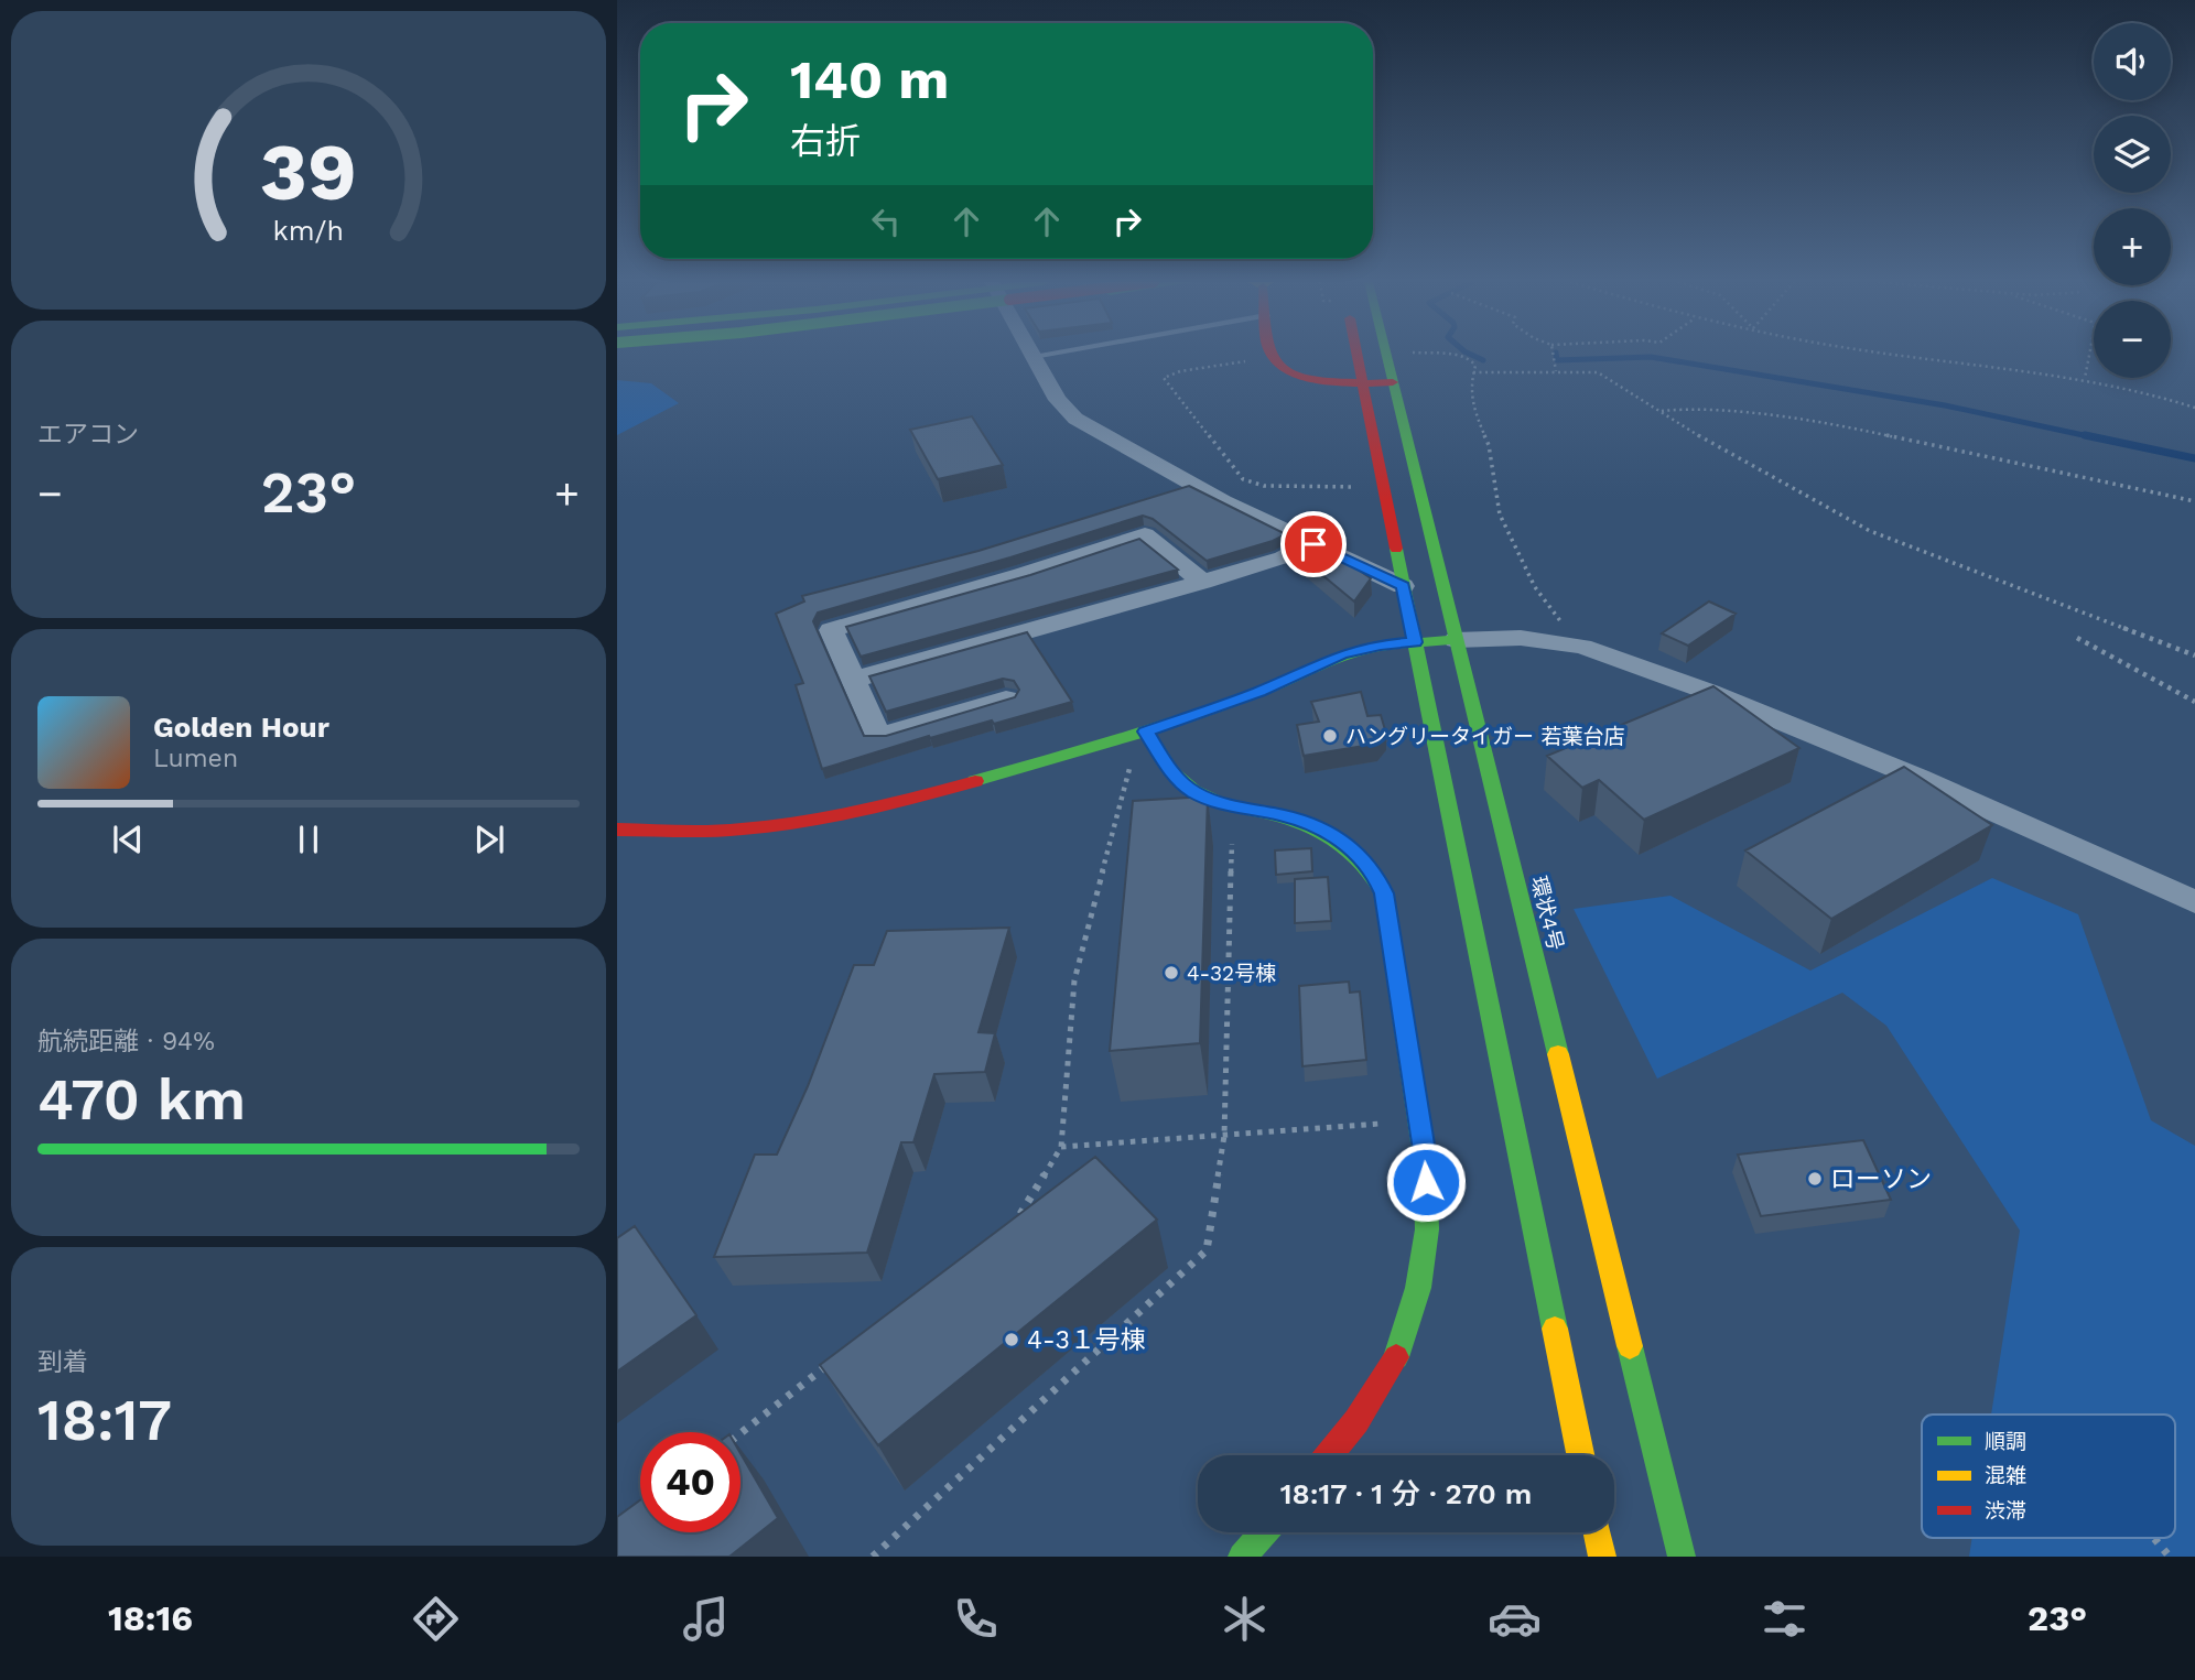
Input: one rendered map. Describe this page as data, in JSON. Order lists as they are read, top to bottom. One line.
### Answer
{"streets":{"main road":["環状4号"]},"places":["ハングリータイガー 若葉台店","4-32号棟","ローソン","4-3１号棟"],"legend":["順調","混雑","渋滞"],"page":{"map_buttons":["+","−"],"turn":["140 m","右折"],"tile":["エアコン",["航続距離 · 94%","470 km"],["到着","18:17"]],"heat":["−","23°","+"],"song":["Golden Hour","Lumen"],"limit":"40","trip":"18:17 · 1 分 · 270 m","tabs":["18:16","23°"],"gauge":["39","km/h"]}}
